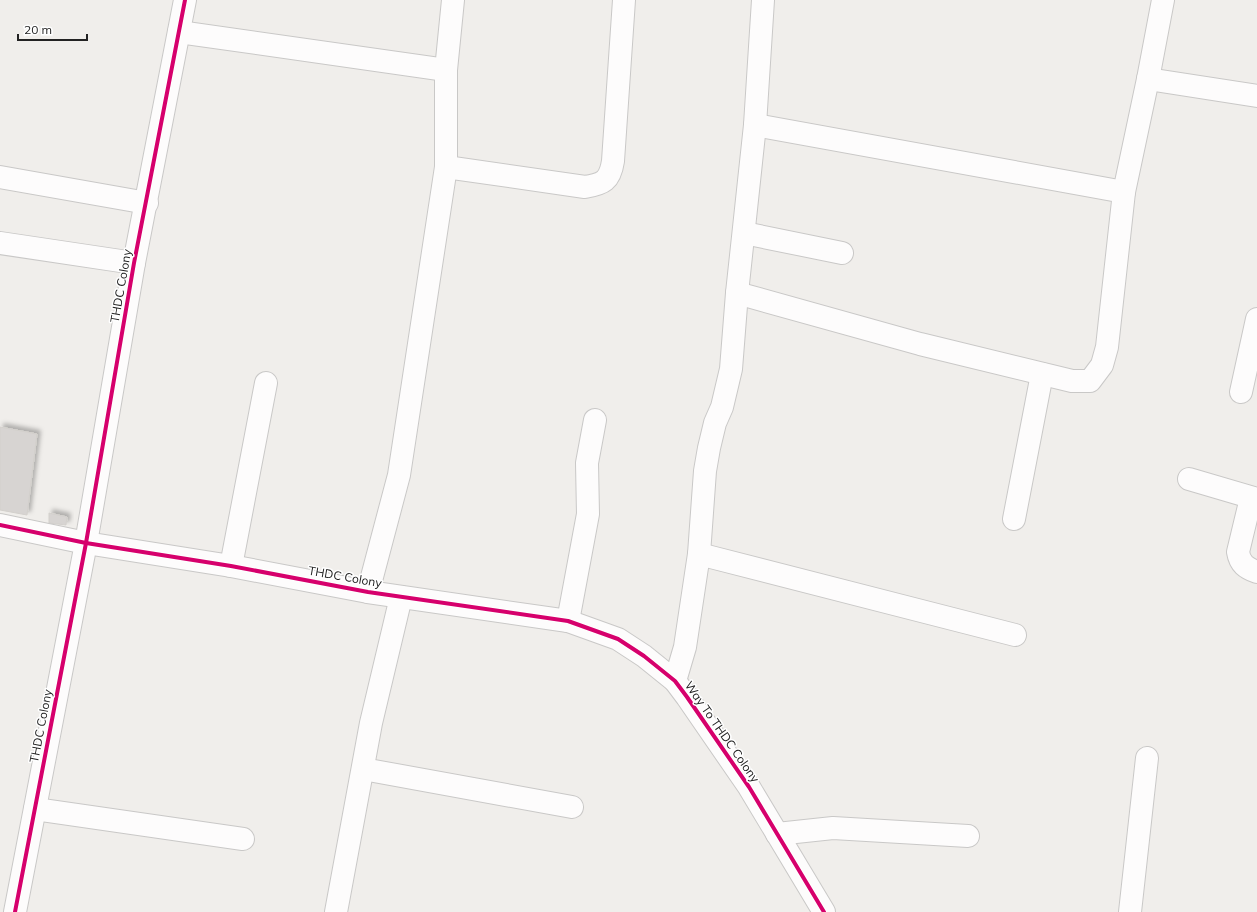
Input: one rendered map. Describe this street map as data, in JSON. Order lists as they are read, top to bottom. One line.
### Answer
{"streets":{"street":["THDC Colony","Way To THDC Colony"]},"crossings":[["THDC Colony","Way To THDC Colony"]],"scale_bar":"20 m"}
